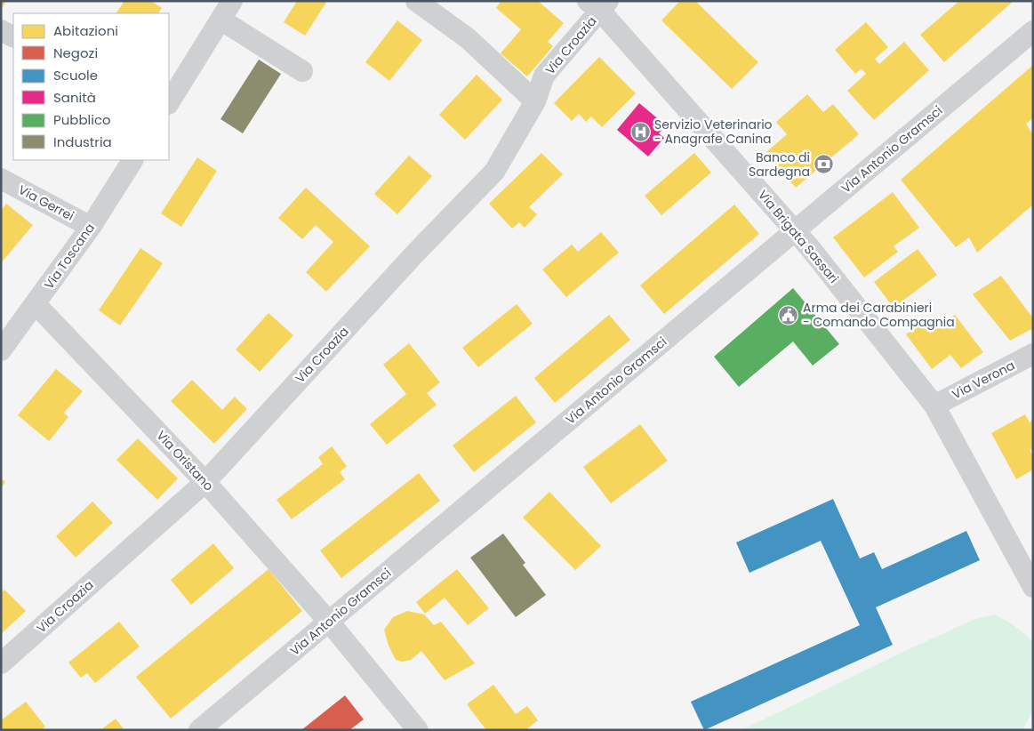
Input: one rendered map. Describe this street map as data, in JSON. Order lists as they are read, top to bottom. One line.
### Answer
{"streets":{"street":["Via Croazia","Via Antonio Gramsci","Via Gerrei","Via Brigata Sassari","Via Toscana","Via Verona","Via Oristano"]},"crossings":[["Via Croazia","Via Brigata Sassari"],["Via Croazia","Via Oristano"],["Via Antonio Gramsci","Via Brigata Sassari"],["Via Antonio Gramsci","Via Oristano"],["Via Gerrei","Via Toscana"],["Via Brigata Sassari","Via Verona"],["Via Toscana","Via Oristano"]],"places":{"hospital":["Servizio Veterinario - Anagrafe Canina"],"bank":["Banco di Sardegna"],"public building":["Arma dei Carabinieri - Comando Compagnia"]},"legend":["Abitazioni","Negozi","Scuole","Sanità","Pubblico","Industria"]}
